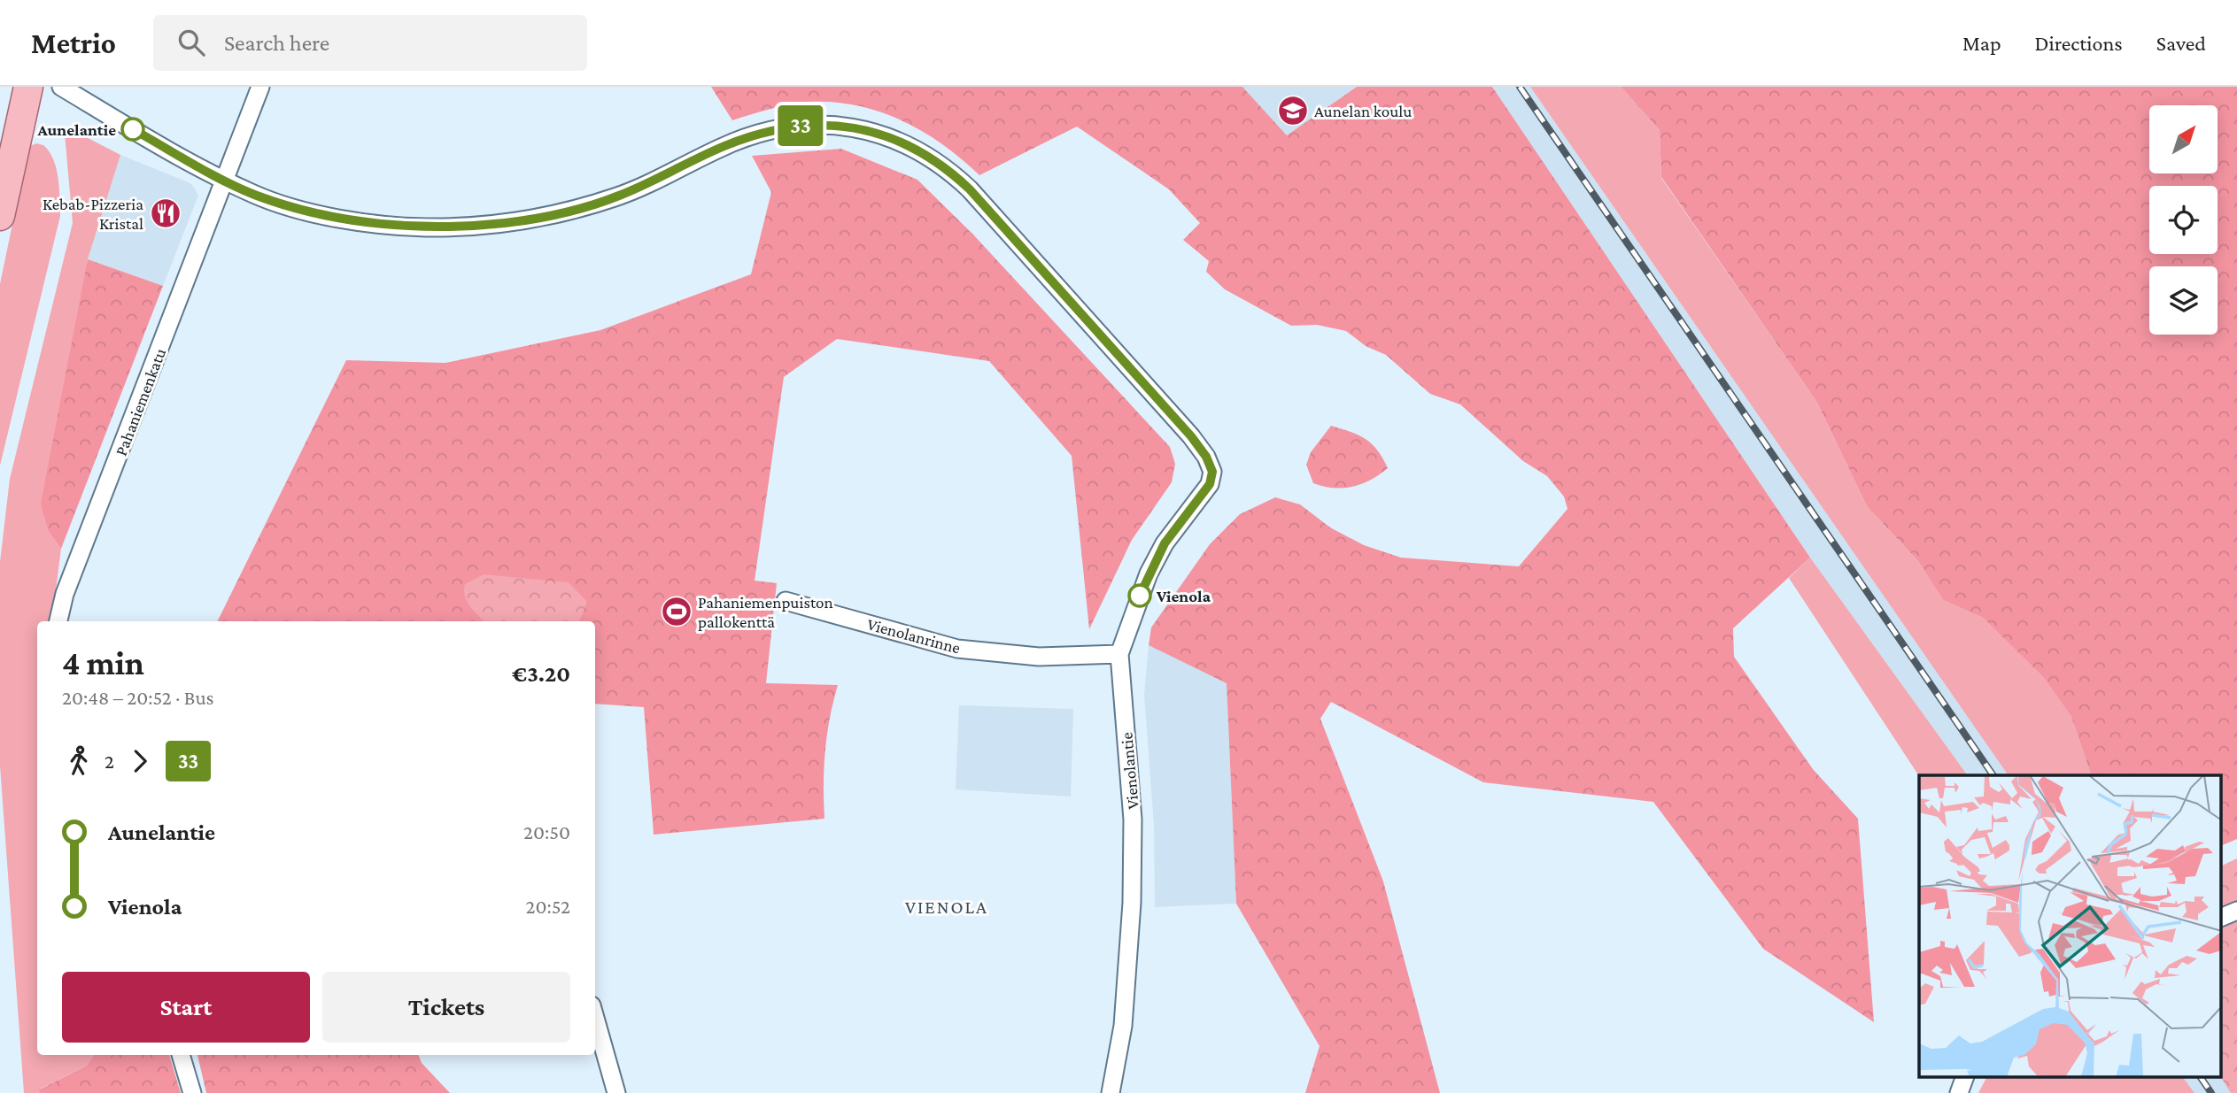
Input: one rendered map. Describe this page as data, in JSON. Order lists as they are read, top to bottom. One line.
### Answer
{"streets":{"street":["Pahaniemenkatu","Vienolanrinne","Vienolantie"]},"crossings":[["Pahaniemenkatu","Vienolantie"],["Vienolanrinne","Vienolantie"]],"districts":["VIENOLA"],"places":{"school or university":["Aunelan koulu"],"other":["Aunelantie","Vienola"],"restaurant":["Kebab-Pizzeria Kristal"],"sports":["Pahaniemenpuiston pallokenttä"]},"lines":["bus line 33"],"north":"top right","page":{"header":"Metrio","search":"Search here","nav":["Map","Directions","Saved"],"on_map":"33","heading":["4 min","20:48 – 20:52 · Bus","€3.20"],"legs":["2","33"],"list":[{"name":"Aunelantie","value":"20:50"},{"name":"Vienola","value":"20:52"}],"buttons":["Start","Tickets"]}}
